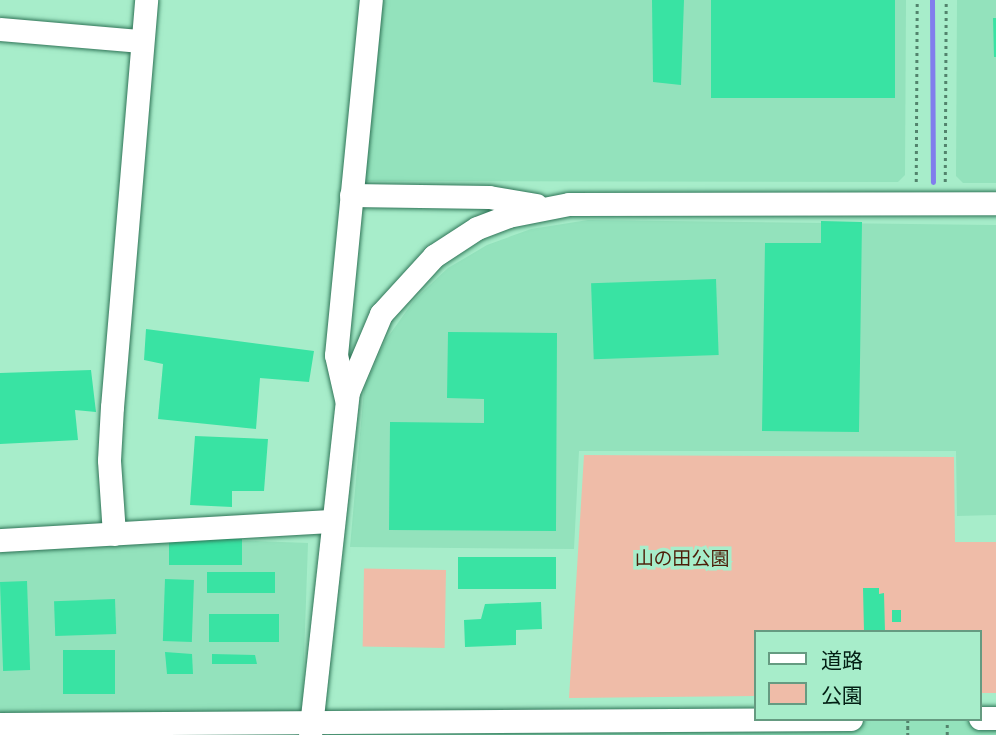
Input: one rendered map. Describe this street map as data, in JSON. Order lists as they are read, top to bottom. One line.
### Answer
{"parks":["山の田公園"],"legend":["道路","公園"]}
